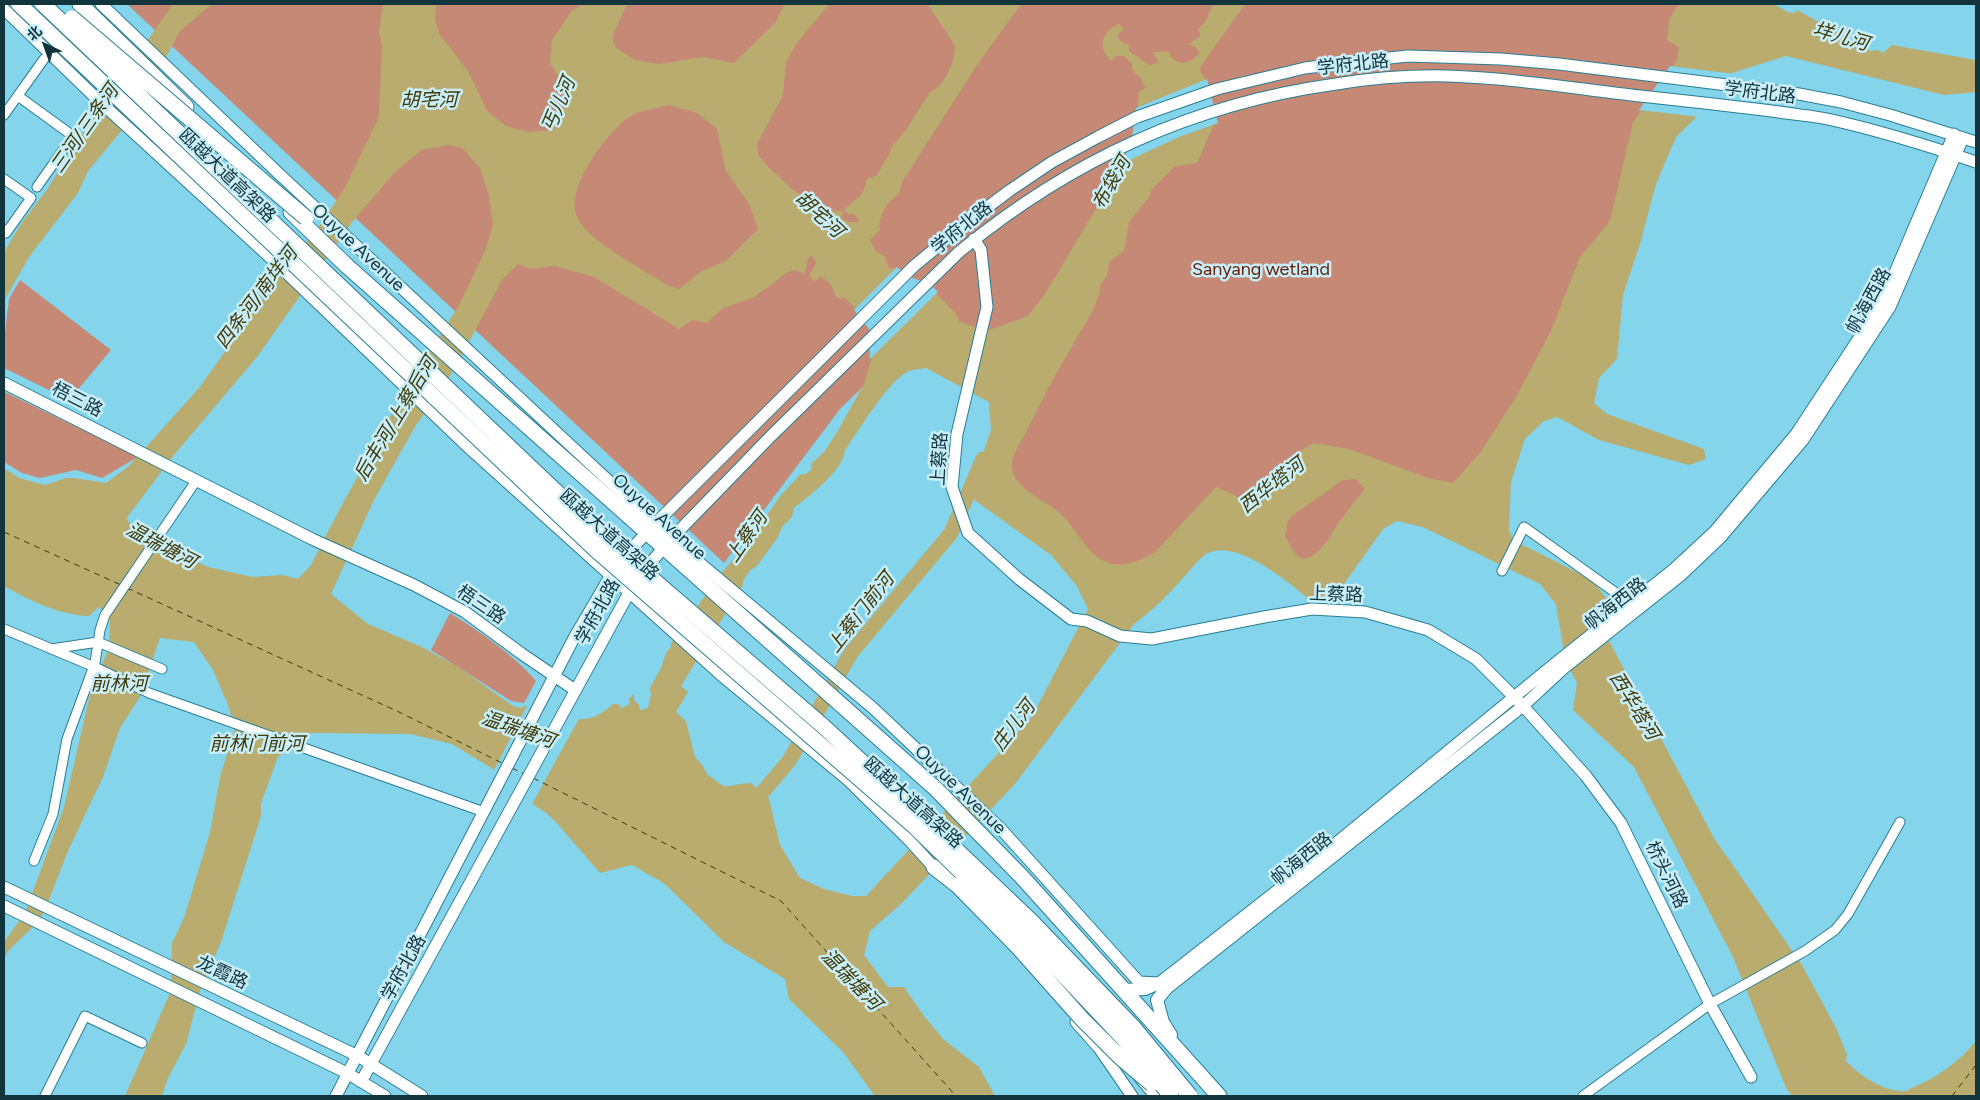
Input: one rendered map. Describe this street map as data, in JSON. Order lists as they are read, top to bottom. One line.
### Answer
{"streets":{"highway":["瓯越大道高架路","Ouyue Avenue"],"main road":["学府北路","帆海西路","梧三路","上蔡路","桥头河路","龙霞路"]},"crossings":[["学府北路","Ouyue Avenue"],["学府北路","帆海西路"],["学府北路","梧三路"],["学府北路","上蔡路"],["学府北路","龙霞路"],["帆海西路","上蔡路"],["帆海西路","桥头河路"],["上蔡路","桥头河路"]],"water":["垟儿河","胡宅河","丐儿河","三河/三条河","布袋河","四条河/南垟河","后丰河/上蔡后河","西华塔河","上蔡河","温瑞塘河","上蔡门前河","前林河","庄儿河","前林门前河"],"parks":["Sanyang wetland"],"north":"top left"}
